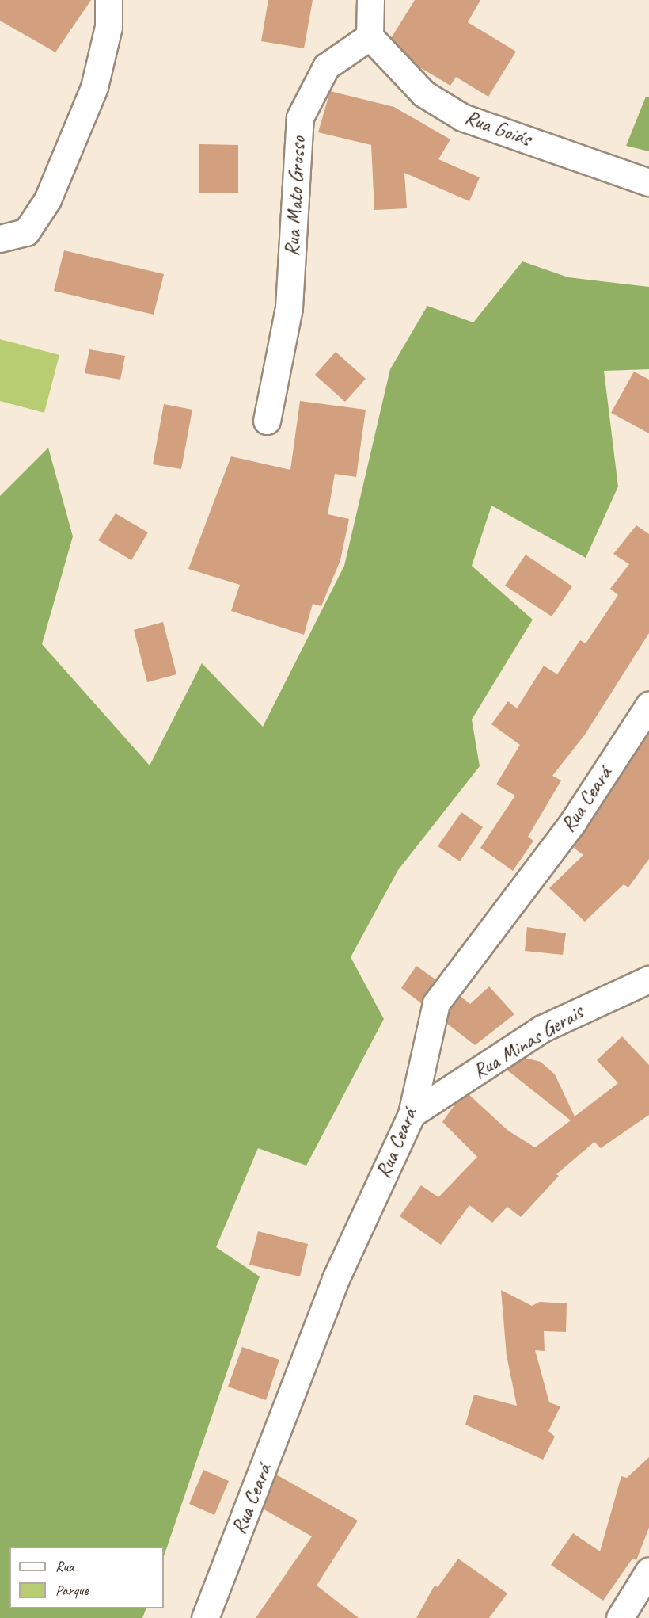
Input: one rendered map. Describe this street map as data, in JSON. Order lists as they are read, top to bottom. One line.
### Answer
{"streets":{"street":["Rua Goiás","Rua Mato Grosso","Rua Ceará","Rua Minas Gerais"]},"crossings":[["Rua Goiás","Rua Mato Grosso"],["Rua Ceará","Rua Minas Gerais"]],"legend":["Rua","Parque"]}
